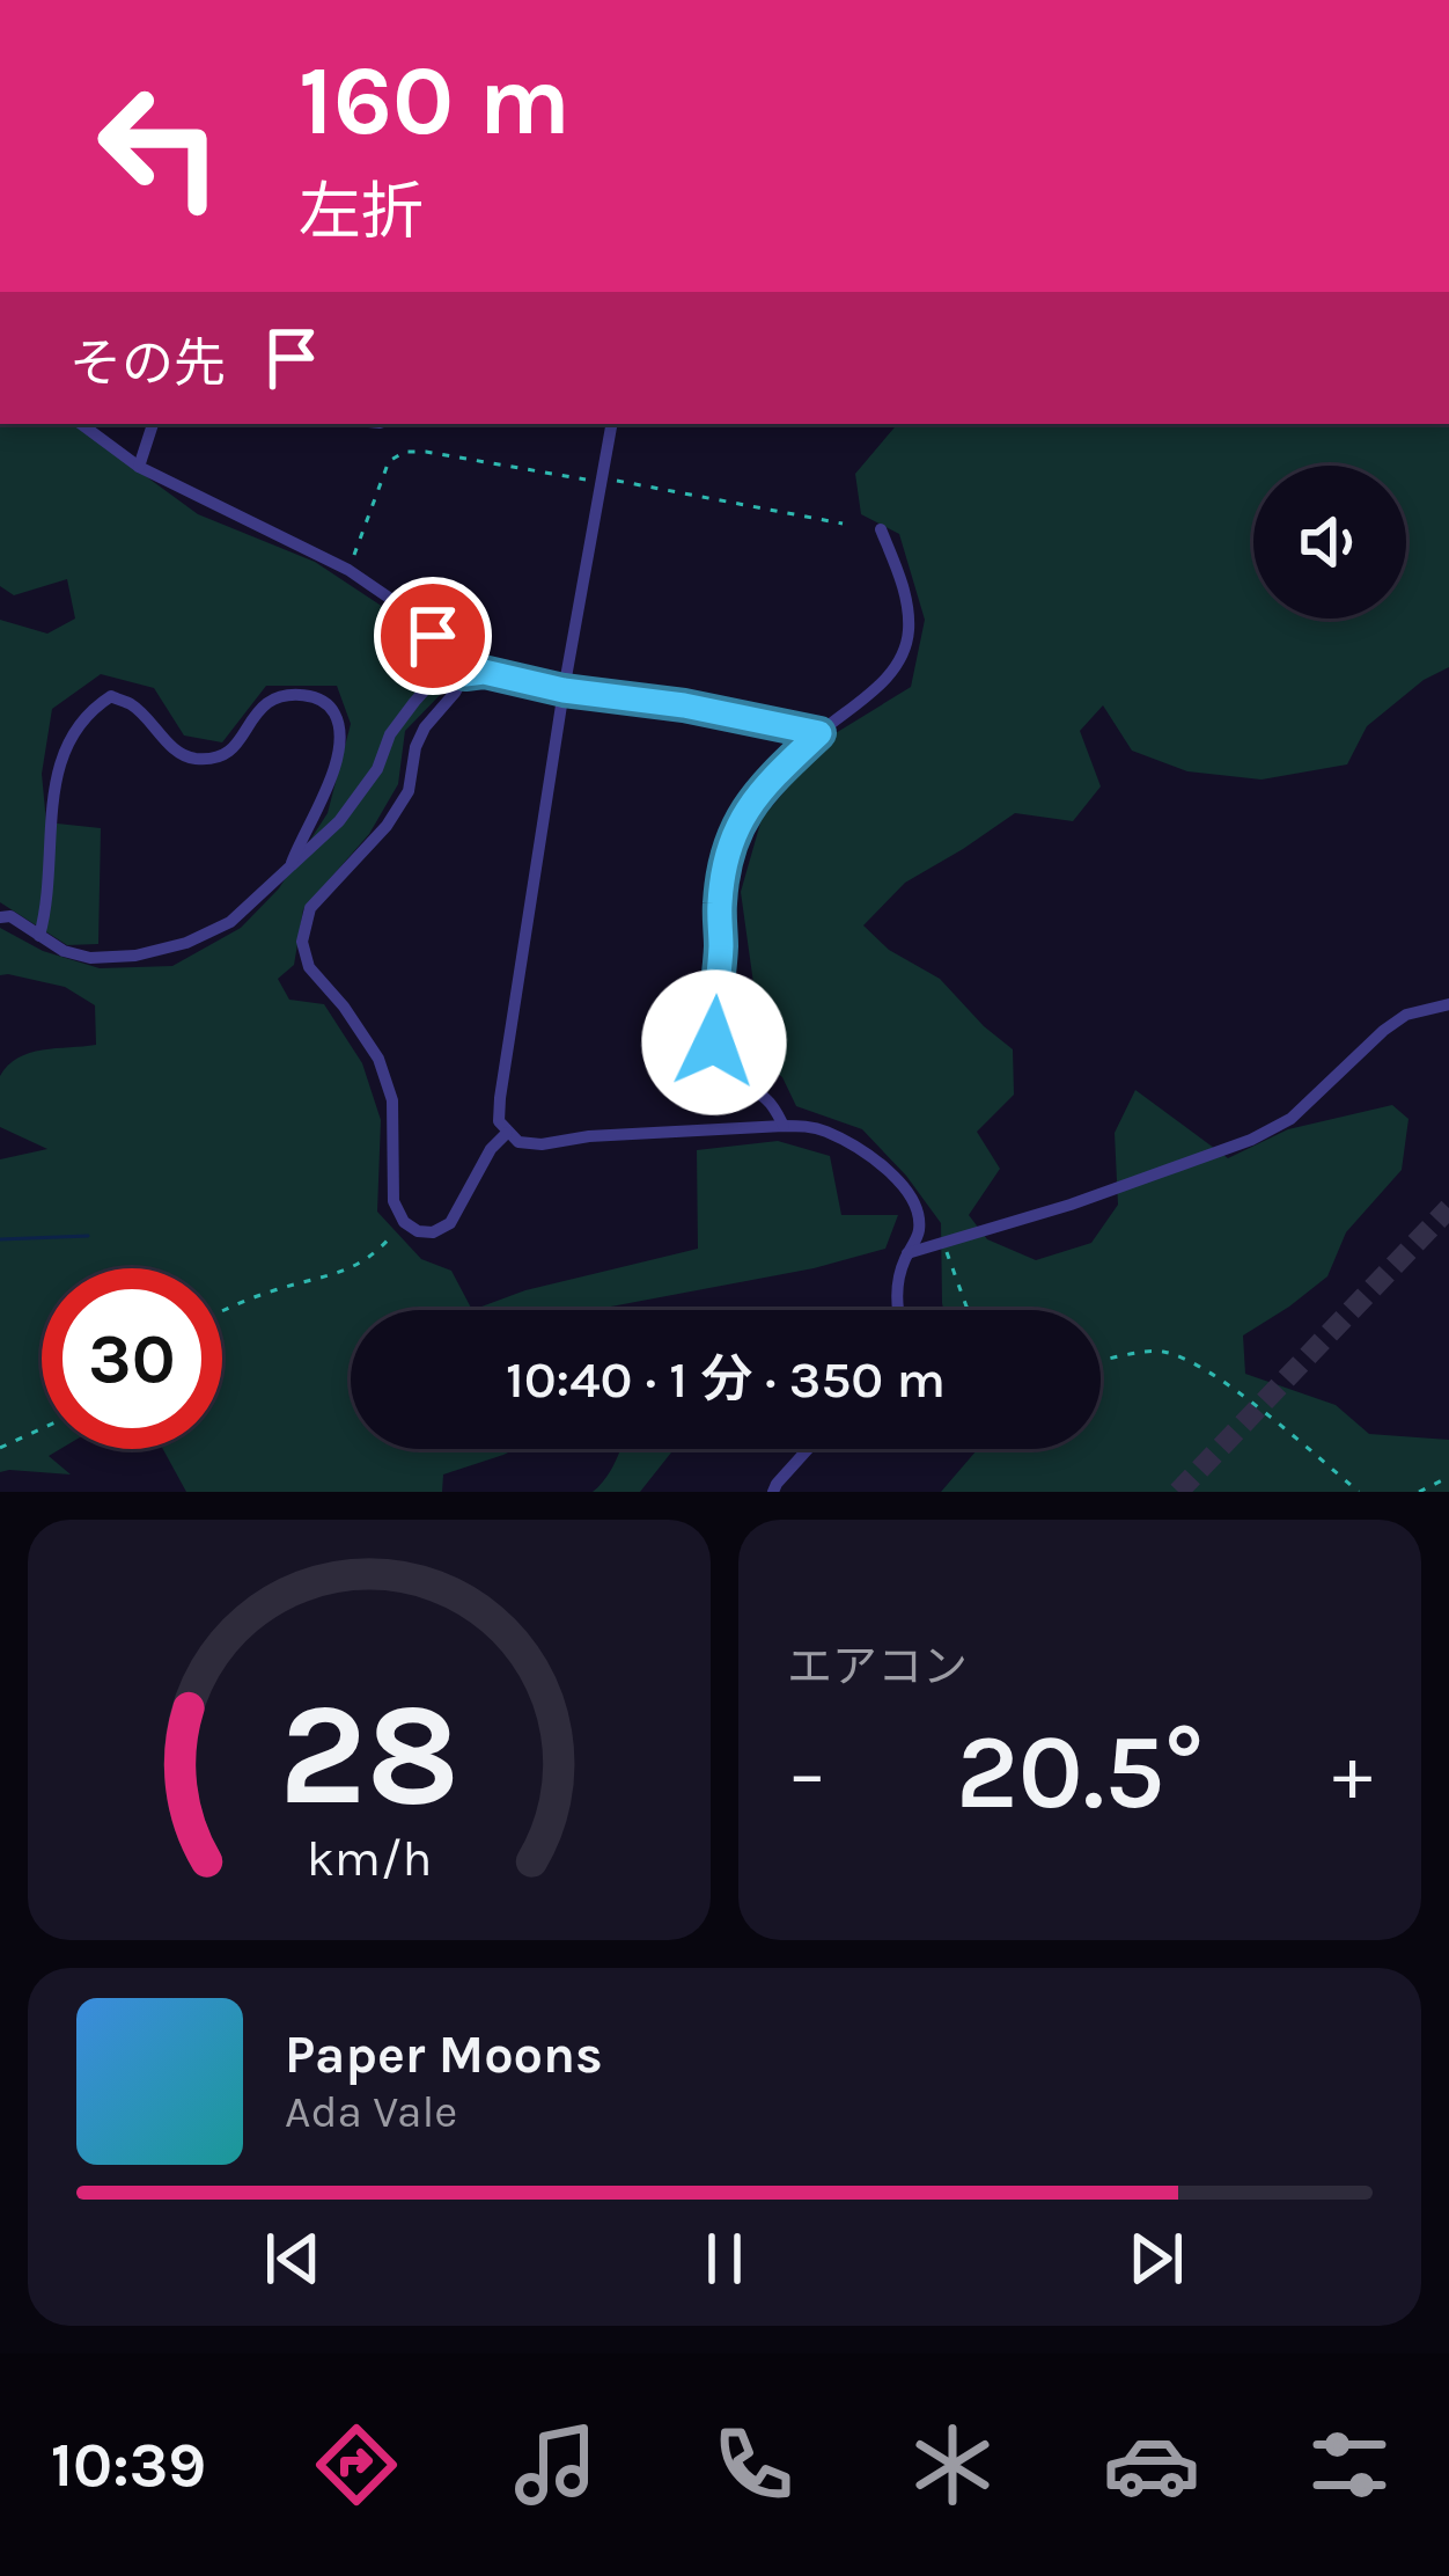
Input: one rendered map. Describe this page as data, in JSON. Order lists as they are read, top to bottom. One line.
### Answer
{"page":{"turn":["160 m","左折"],"then":"その先","limit":"30","trip":"10:40 · 1 分 · 350 m","tile":"エアコン","heat":["−","20.5°","+"],"song":["Paper Moons","Ada Vale"],"tabs":"10:39","gauge":["28","km/h"]}}
